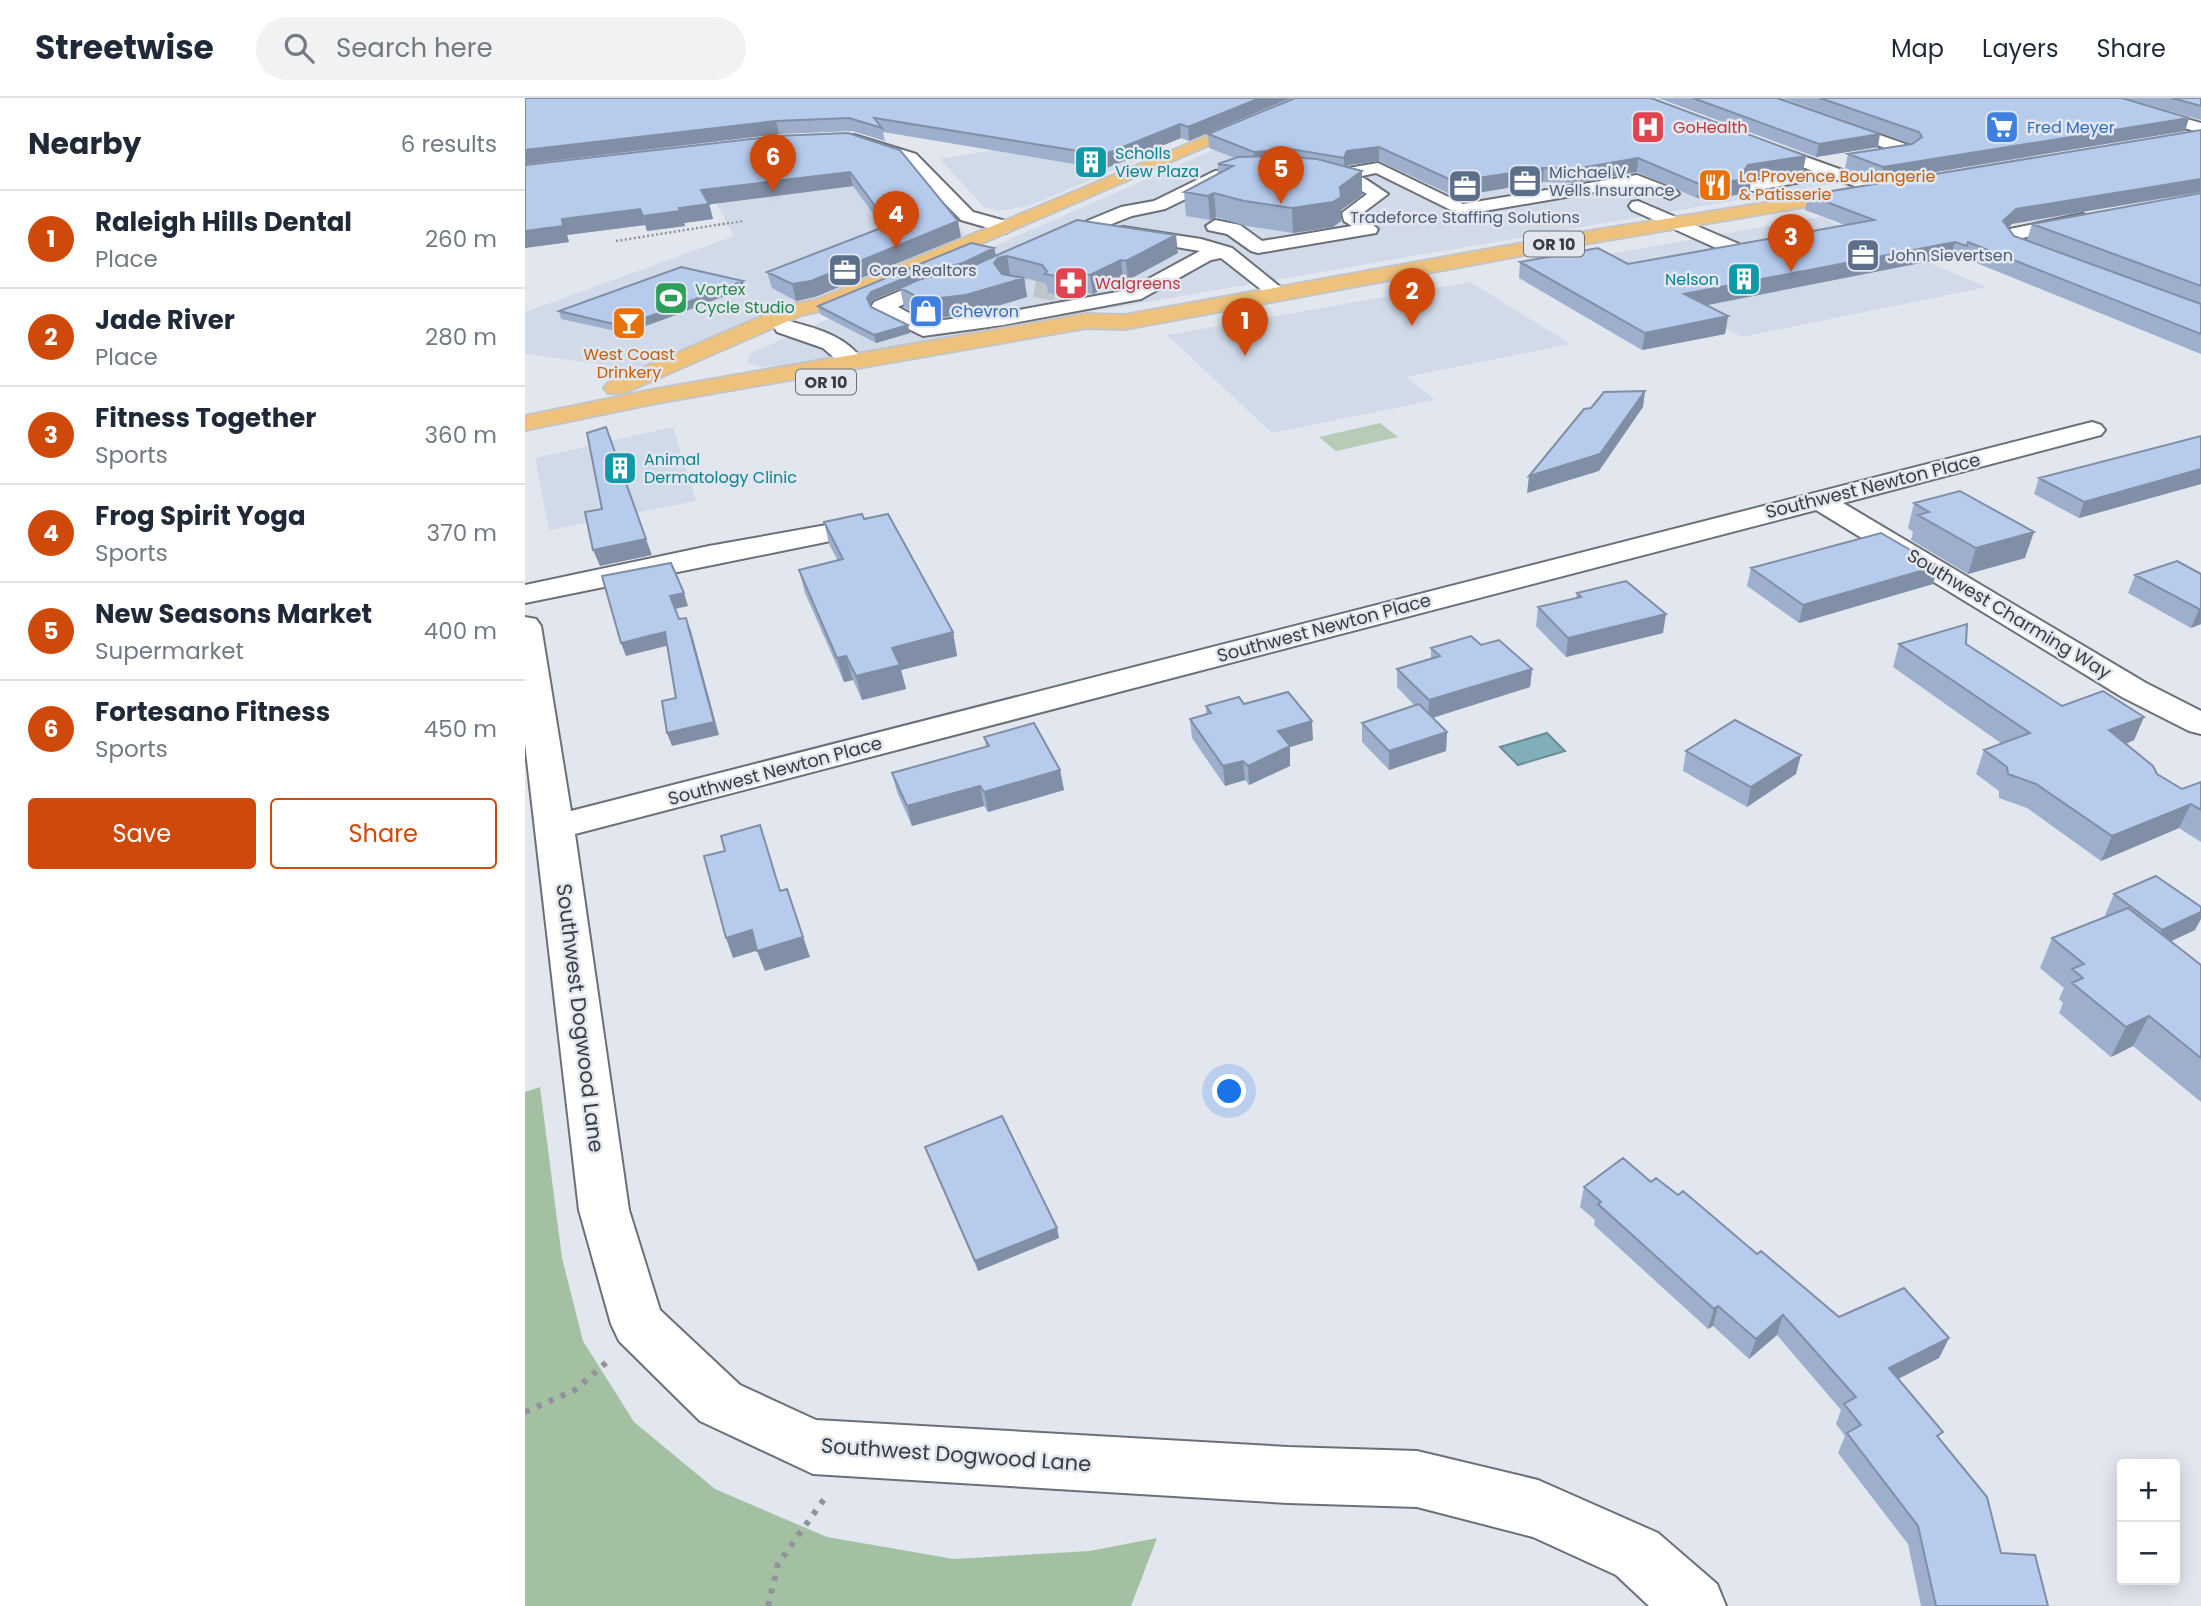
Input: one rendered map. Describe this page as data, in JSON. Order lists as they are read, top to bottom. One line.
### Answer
{"streets":{"main road":["OR 10"],"street":["Southwest Newton Place","Southwest Charming Way","Southwest Dogwood Lane"]},"crossings":[["Southwest Newton Place","Southwest Charming Way"],["Southwest Newton Place","Southwest Dogwood Lane"]],"places":{"hospital":["GoHealth"],"supermarket":["Fred Meyer"],"building":["Scholls View Plaza","Nelson","Animal Dermatology Clinic"],"office":["Michael V. Wells Insurance","Tradeforce Staffing Solutions","John Sievertsen","Core Realtors"],"restaurant":["La Provence Boulangerie & Patisserie"],"pharmacy":["Walgreens"],"sports":["Vortex Cycle Studio"],"shop":["Chevron"],"bar":["West Coast Drinkery"]},"page":{"header":"Streetwise","search":"Search here","nav":["Map","Layers","Share"],"heading":["Nearby","6 results"],"pins":["6","5","4","3","2","1"],"list":[{"mark":"1","name":"Raleigh Hills Dental","note":"Place","value":"260 m"},{"mark":"2","name":"Jade River","note":"Place","value":"280 m"},{"mark":"3","name":"Fitness Together","note":"Sports","value":"360 m"},{"mark":"4","name":"Frog Spirit Yoga","note":"Sports","value":"370 m"},{"mark":"5","name":"New Seasons Market","note":"Supermarket","value":"400 m"},{"mark":"6","name":"Fortesano Fitness","note":"Sports","value":"450 m"}],"buttons":["Save","Share"],"map_buttons":["+","−"]}}
